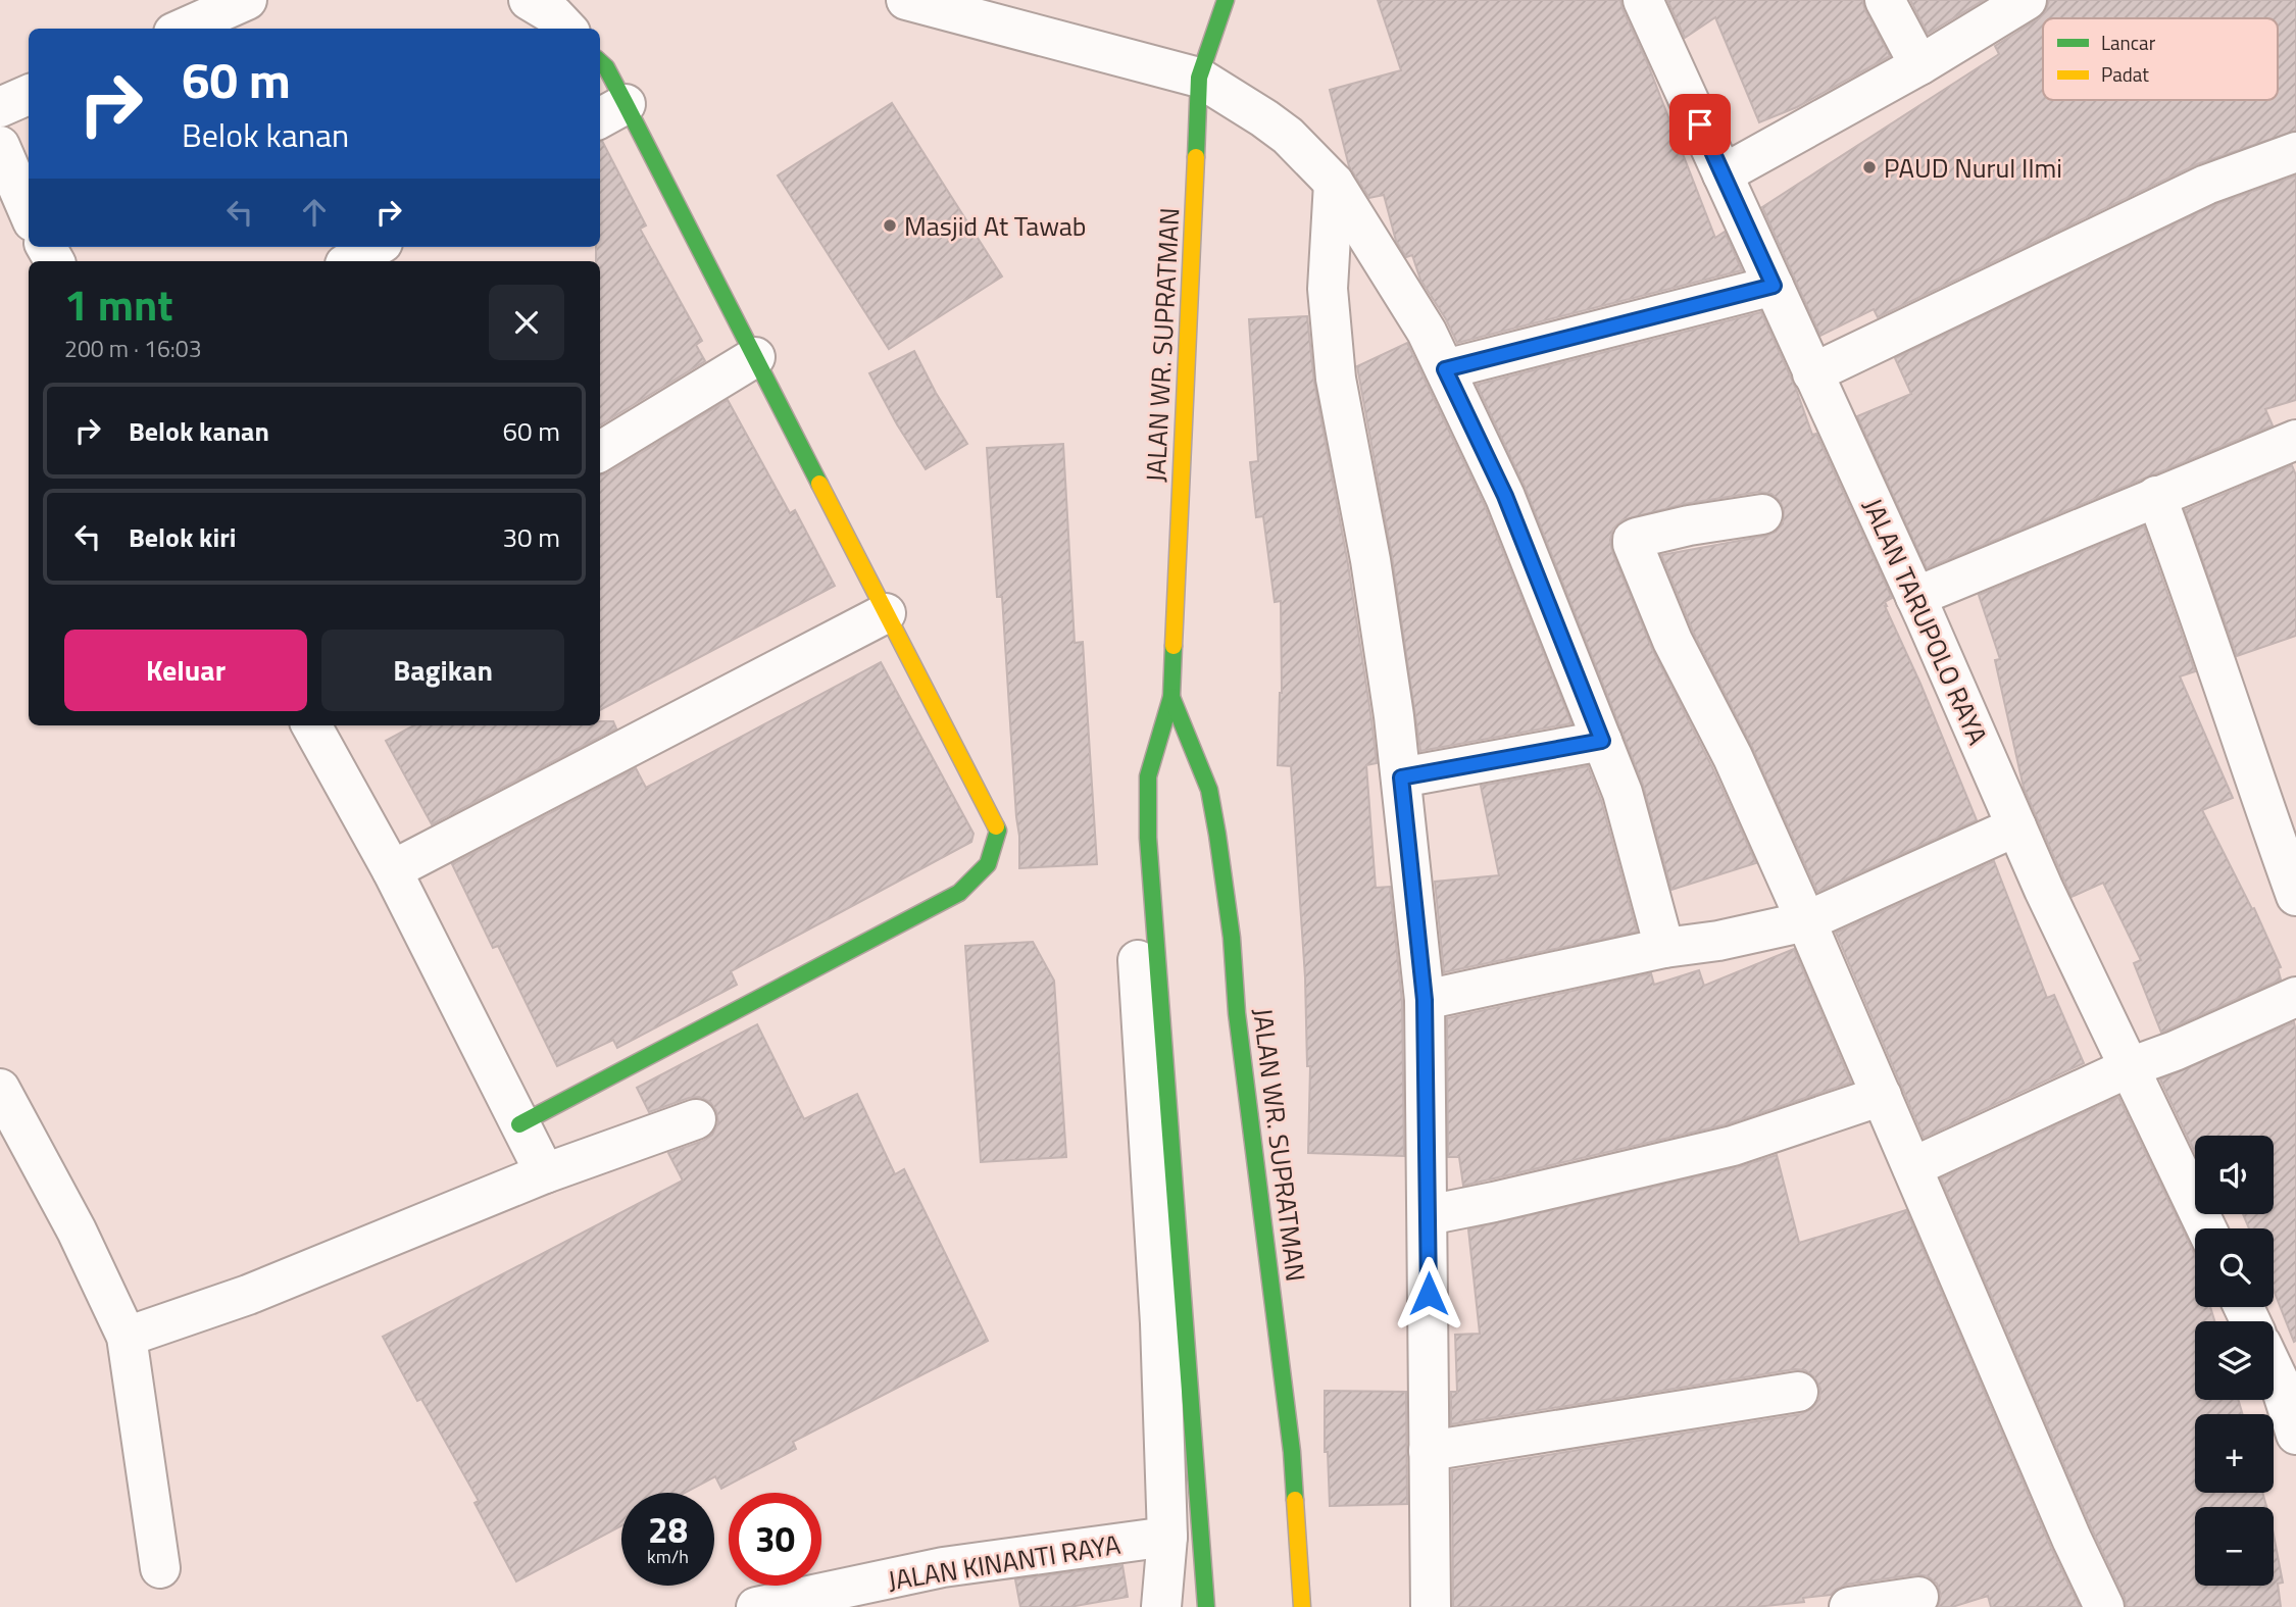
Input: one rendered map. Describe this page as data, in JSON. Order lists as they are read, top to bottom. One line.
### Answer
{"streets":{"main road":["JALAN WR. SUPRATMAN"],"street":["JALAN TARUPOLO RAYA","JALAN KINANTI RAYA"]},"places":["PAUD Nurul Ilmi","Masjid At Tawab"],"legend":["Lancar","Padat"],"page":{"turn":["60 m","Belok kanan"],"heading":["1 mnt","200 m · 16:03"],"list":[{"name":"Belok kanan","value":"60 m"},{"name":"Belok kiri","value":"30 m"}],"buttons":["Keluar","Bagikan"],"map_buttons":["+","−"],"speed":"28 km/h","limit":"30"}}
